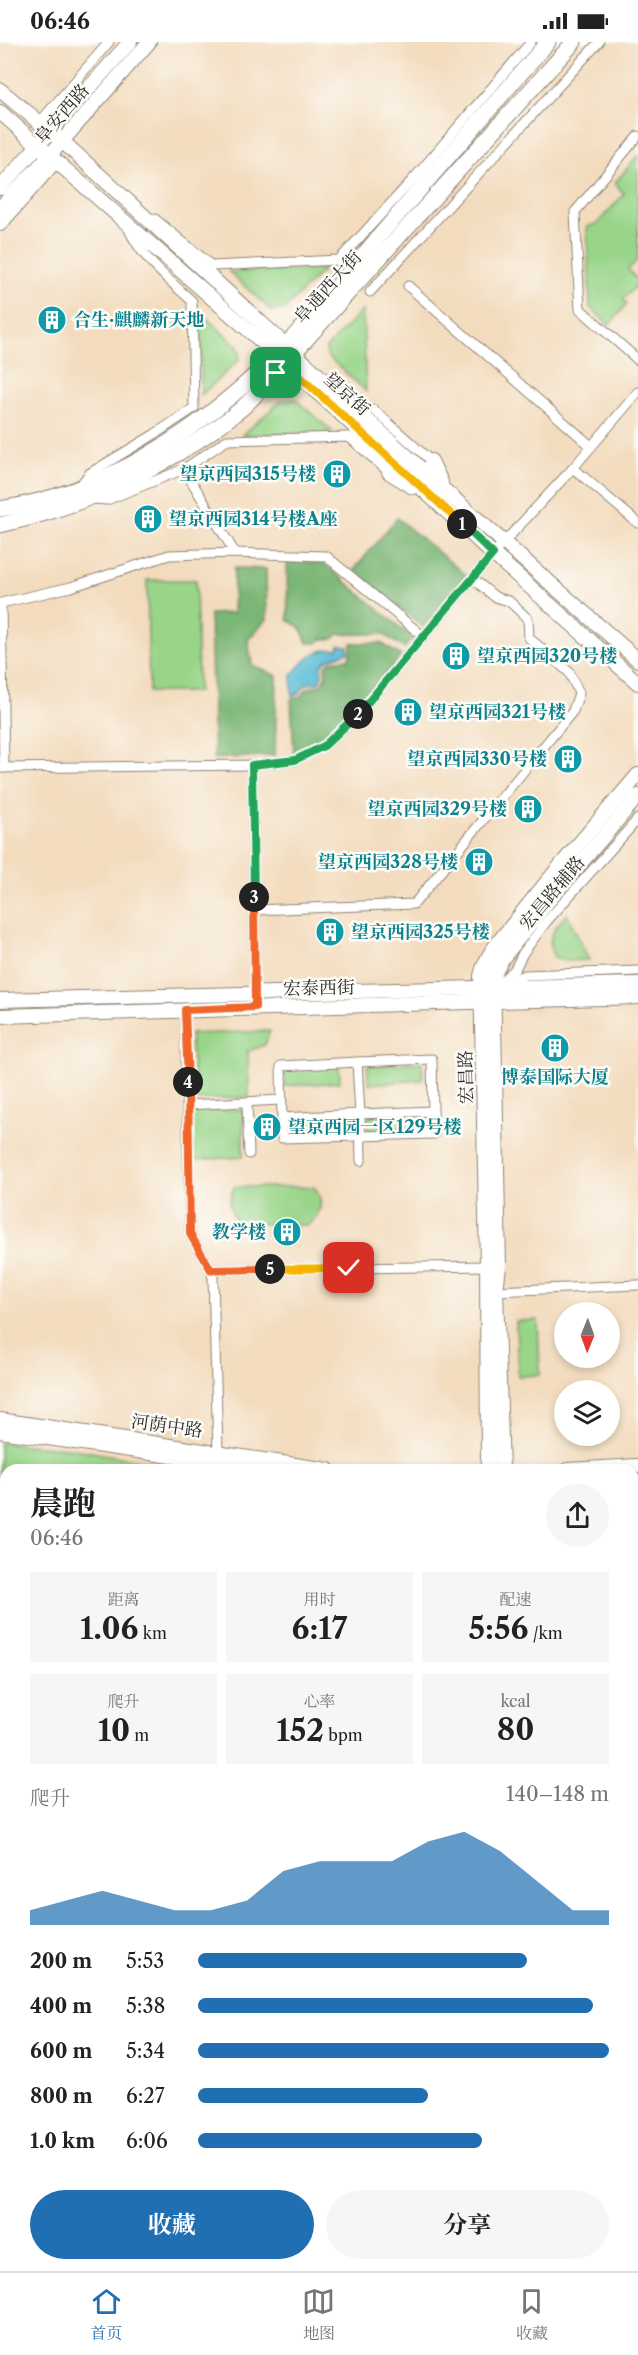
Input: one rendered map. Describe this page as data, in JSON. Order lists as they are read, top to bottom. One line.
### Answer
{"streets":{"main road":["阜通西大街"],"street":["阜安西路","望京街","宏昌路辅路","宏泰西街","宏昌路","河荫中路"]},"crossings":[["阜安西路","望京街"],["阜通西大街","望京街"],["宏昌路辅路","宏泰西街"],["宏昌路辅路","宏昌路"],["宏泰西街","宏昌路"]],"places":{"building":["合生·麒麟新天地","望京西园315号楼","望京西园314号楼A座","望京西园320号楼","望京西园321号楼","望京西园330号楼","望京西园329号楼","望京西园328号楼","望京西园325号楼","博泰国际大厦","望京西园一区129号楼","教学楼"]},"north":"bottom","page":{"status":"06:46","pins":["1","2","3","4","5"],"heading":["晨跑","06:46"],"stats":[["距离","1.06 km"],["用时","6:17"],["配速","5:56 /km"],["爬升","10 m"],["心率","152 bpm"],["kcal","80"]],"chart":["爬升","140–148 m"],"list":[{"name":"200 m","note":"5:53"},{"name":"400 m","note":"5:38"},{"name":"600 m","note":"5:34"},{"name":"800 m","note":"6:27"},{"name":"1.0 km","note":"6:06"}],"buttons":["收藏","分享"],"tabs":["首页","地图","收藏"]}}
